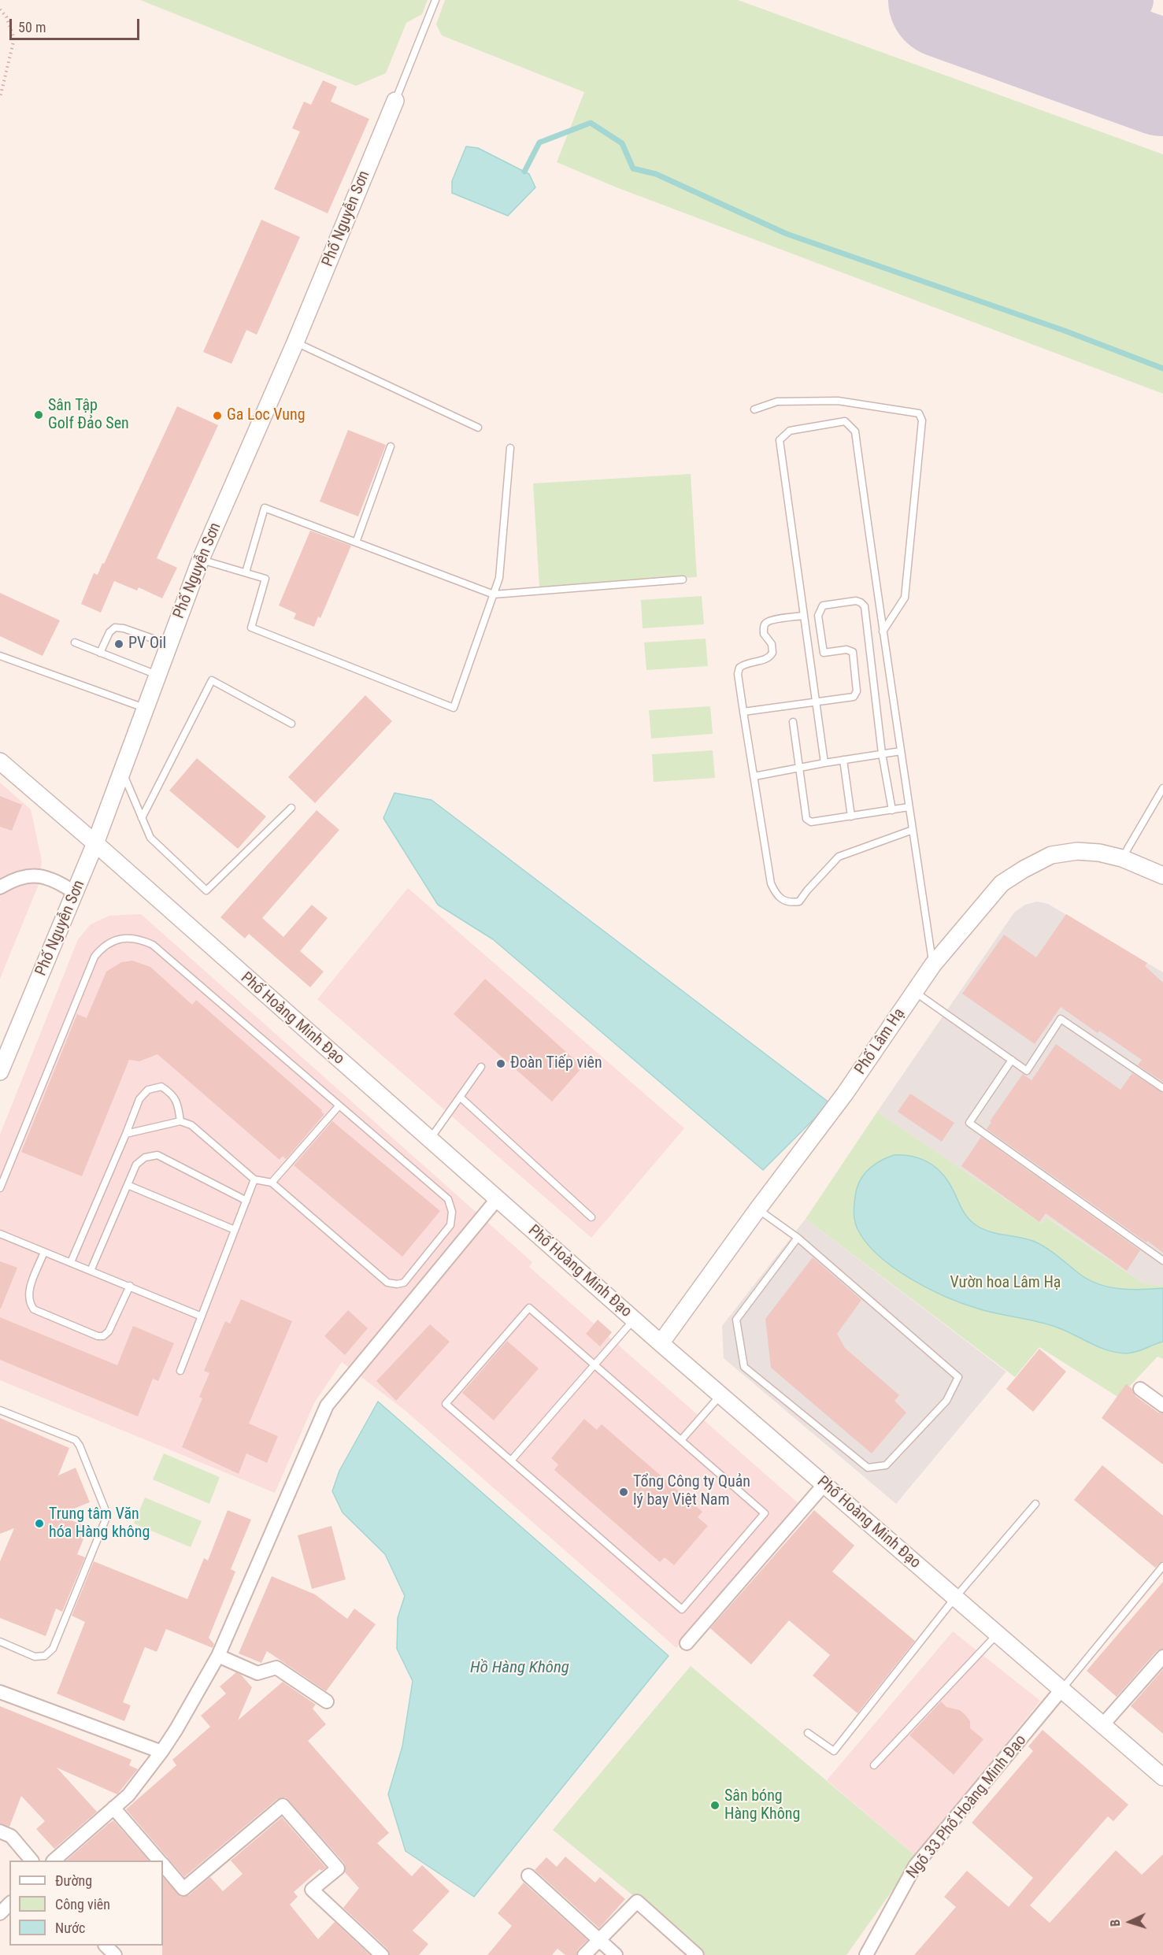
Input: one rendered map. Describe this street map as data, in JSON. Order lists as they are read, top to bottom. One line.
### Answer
{"streets":{"street":["Phố Nguyễn Sơn","Phố Hoàng Minh Đạo","Phố Lâm Hạ","Ngõ 33 Phố Hoàng Minh Đạo"]},"crossings":[["Phố Nguyễn Sơn","Phố Hoàng Minh Đạo"],["Phố Hoàng Minh Đạo","Phố Lâm Hạ"],["Phố Hoàng Minh Đạo","Ngõ 33 Phố Hoàng Minh Đạo"]],"water":["Hồ Hàng Không"],"parks":["Vườn hoa Lâm Hạ"],"places":["Sân Tập Golf Đảo Sen","Ga Loc Vung","PV Oil","Đoàn Tiếp viên","Tổng Công ty Quản lý bay Việt Nam","Trung tâm Văn hóa Hàng không","Sân bóng Hàng Không"],"legend":["Đường","Công viên","Nước"],"scale_bar":"50 m","north":"left"}
